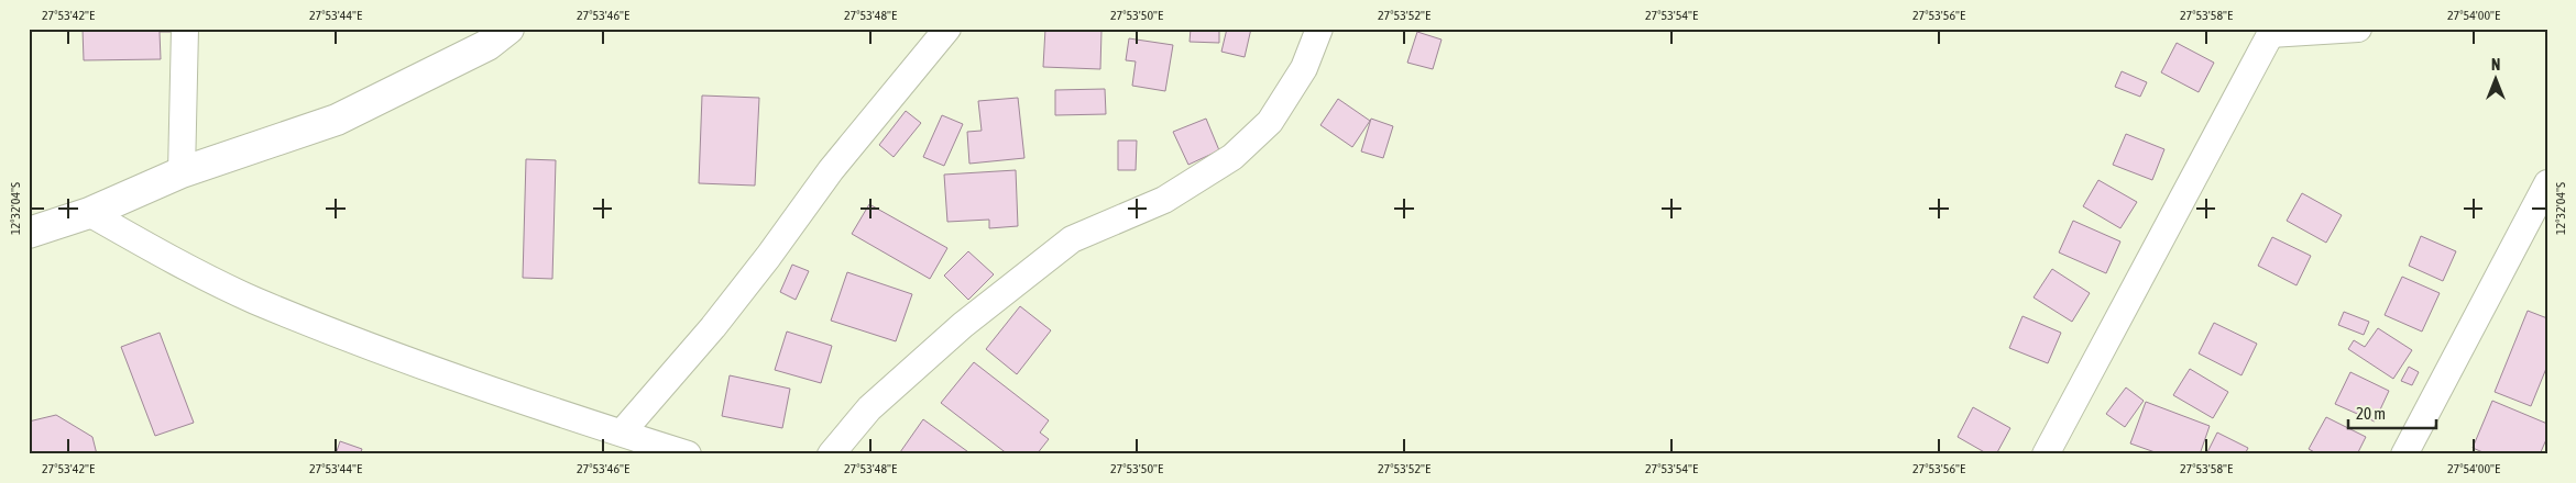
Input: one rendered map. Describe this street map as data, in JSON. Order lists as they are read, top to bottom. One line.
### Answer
{"scale_bar":"20 m","north":"top","coordinates":["27°53'42\"E","27°53'44\"E","27°53'46\"E","27°53'48\"E","27°53'50\"E","27°53'52\"E","27°53'54\"E","27°53'56\"E","27°53'58\"E","27°54'00\"E","12°32'04\"S"]}
